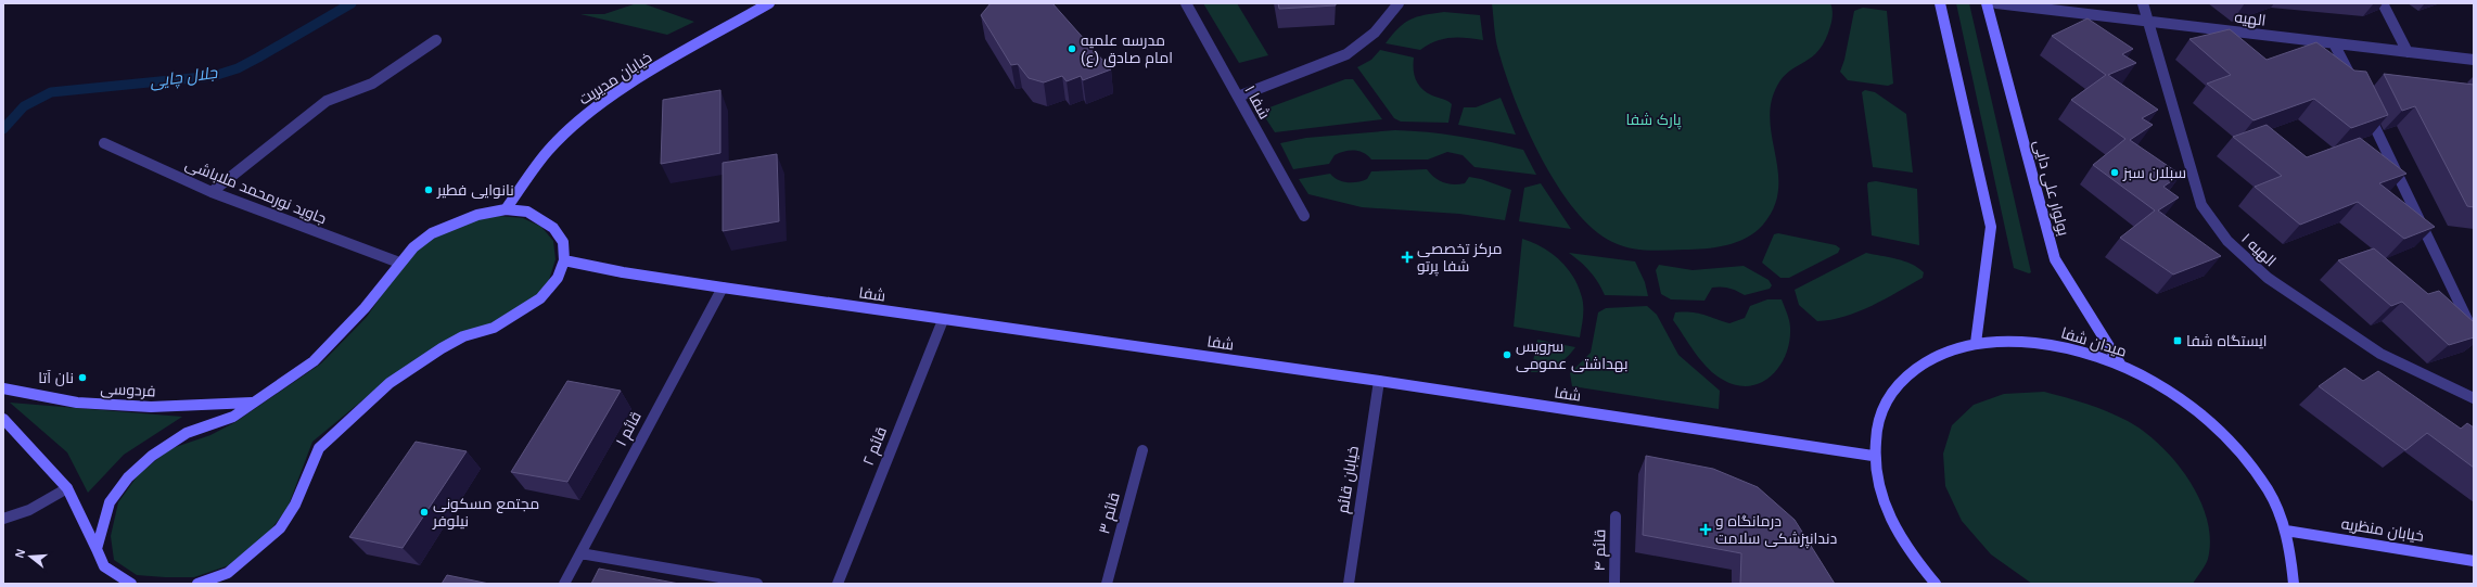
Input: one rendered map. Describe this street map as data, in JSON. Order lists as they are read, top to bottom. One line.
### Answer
{"streets":{"street":["الهیه","خیابان مدیریت","شفا ۱","بولوار علی دایی","جاوید نورمحمد ملاباشی","الهیه ۱","شفا","میدان شفا","فردوسی","قائم ۱","قائم ۲","خیابان قائم","قائم ۳","خیابان منظریه","قائم ۴"]},"crossings":[["الهیه","الهیه ۱"],["بولوار علی دایی","میدان شفا"],["شفا","میدان شفا"],["شفا","قائم ۱"],["شفا","قائم ۲"],["شفا","خیابان قائم"],["میدان شفا","خیابان منظریه"]],"water":["جلال چایی"],"parks":["پارک شفا"],"places":{"other":["مدرسه علمیه امام صادق (ع)","سبلان سبز","نانوایی فطیر","سرویس بهداشتی عمومی","نان آتا","مجتمع مسکونی نیلوفر"],"health":["مرکز تخصصی شفا پرتو","درمانگاه و دندانپزشکی سلامت"],"transit":["ایستگاه شفا"]},"north":"left"}
